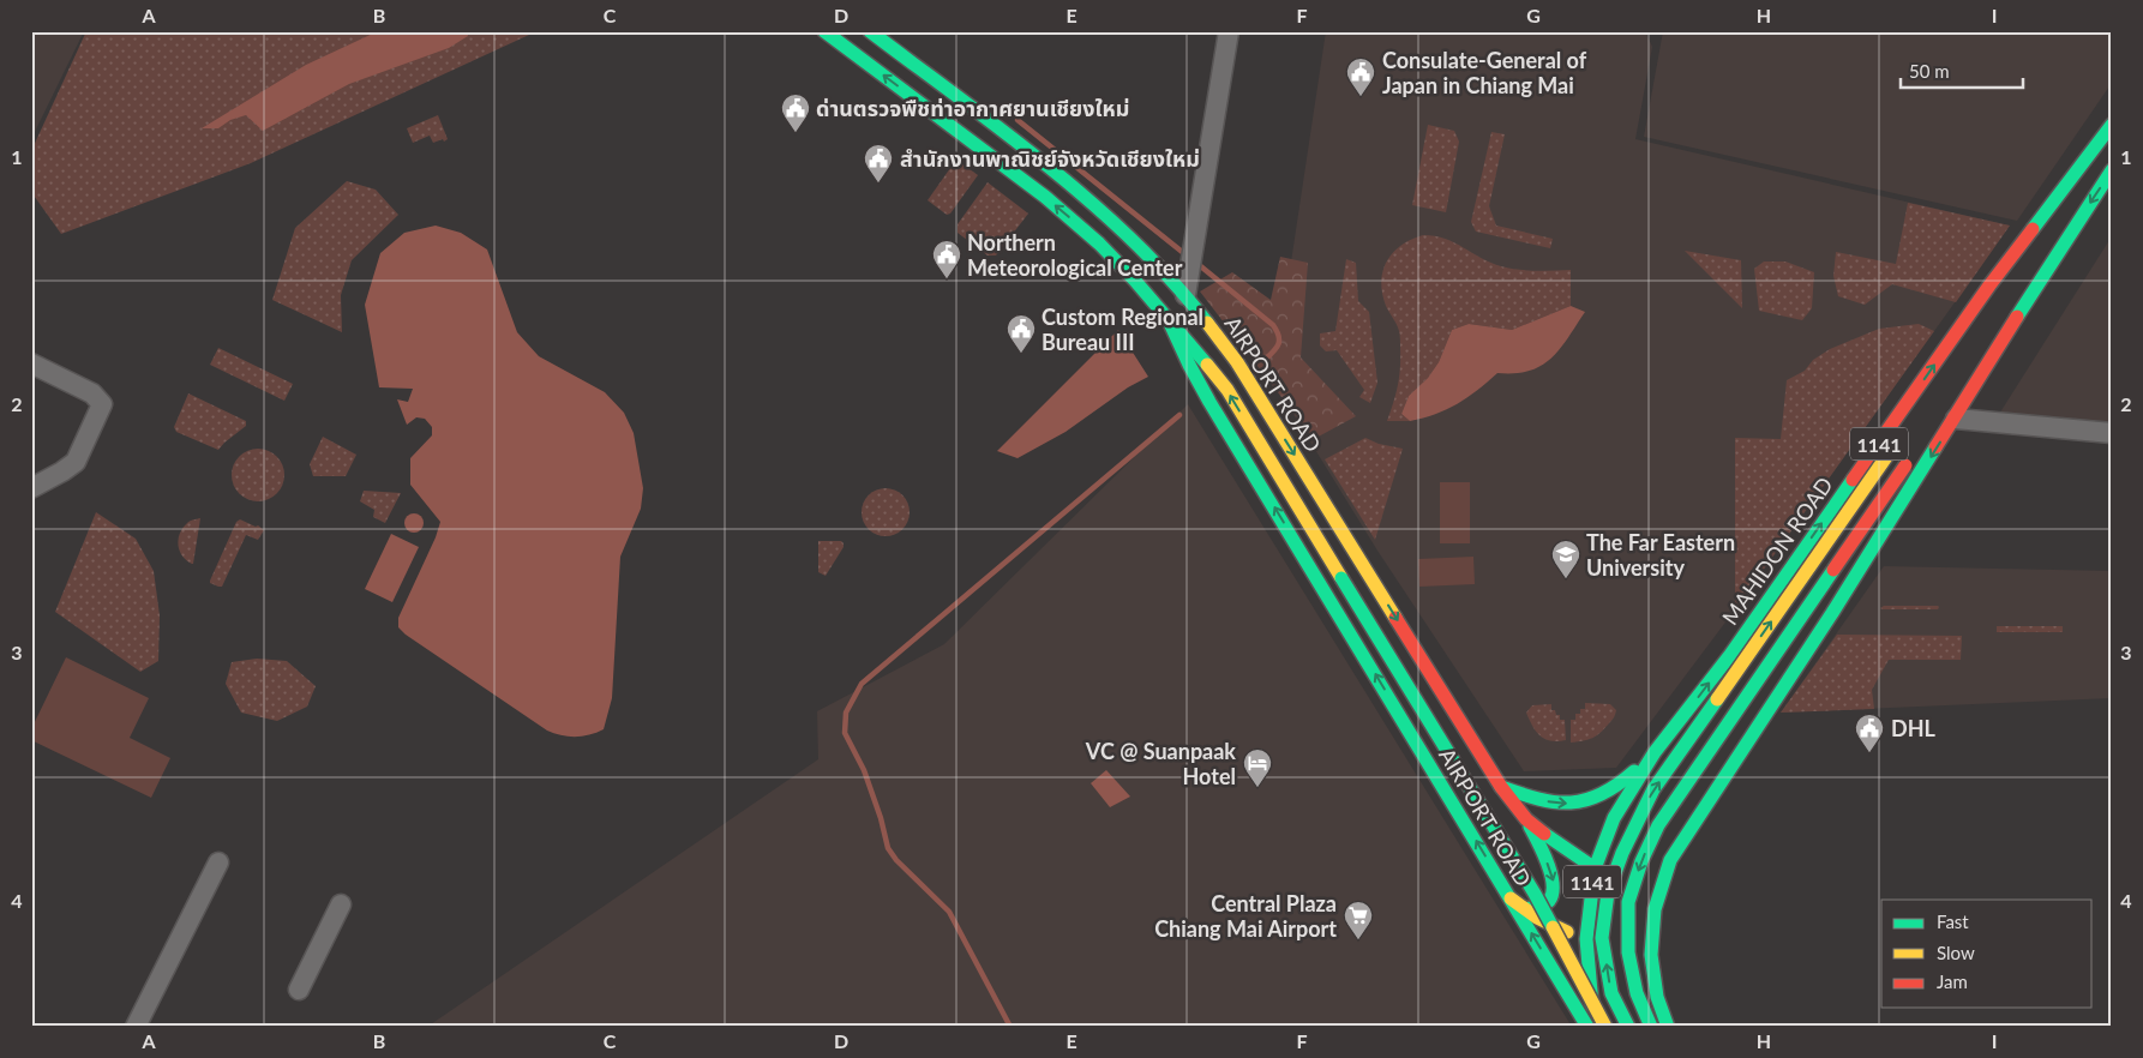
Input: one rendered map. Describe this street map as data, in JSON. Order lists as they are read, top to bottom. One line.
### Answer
{"streets":{"main road":["AIRPORT ROAD","1141","MAHIDON ROAD"]},"crossings":[["AIRPORT ROAD","1141"],["1141","MAHIDON ROAD"]],"places":{"public building":["Consulate-General of Japan in Chiang Mai","ด่านตรวจพืชท่าอากาศยานเชียงใหม่","สำนักงานพาณิชย์จังหวัดเชียงใหม่","Northern Meteorological Center","Custom Regional Bureau III","DHL"],"school or university":["The Far Eastern University"],"hotel":["VC @ Suanpaak Hotel"],"supermarket":["Central Plaza Chiang Mai Airport"]},"legend":["Fast","Slow","Jam"],"scale_bar":"50 m","grid":{"columns":["A","B","C","D","E","F","G","H","I"],"rows":["1","2","3","4"]}}
